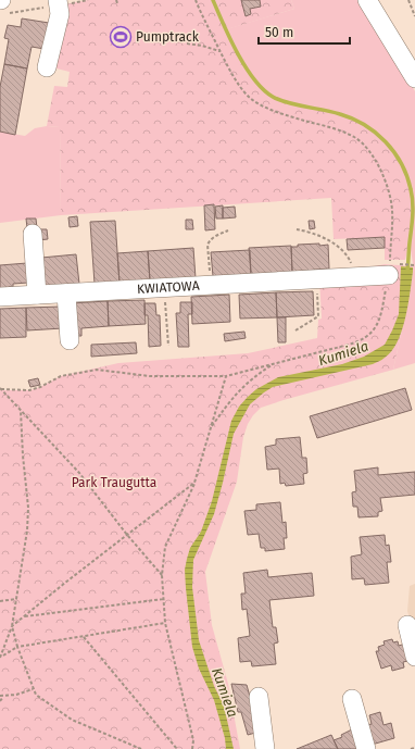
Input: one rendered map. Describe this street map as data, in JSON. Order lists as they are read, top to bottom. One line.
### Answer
{"streets":{"street":["KWIATOWA"]},"water":["Kumiela"],"parks":["Park Traugutta"],"places":{"sports":["Pumptrack"]},"scale_bar":"50 m"}
